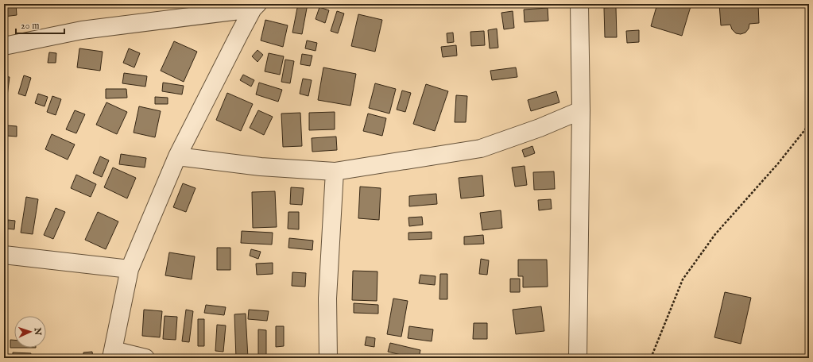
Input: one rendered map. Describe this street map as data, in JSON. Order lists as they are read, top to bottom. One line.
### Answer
{"scale_bar":"20 m","north":"right"}
